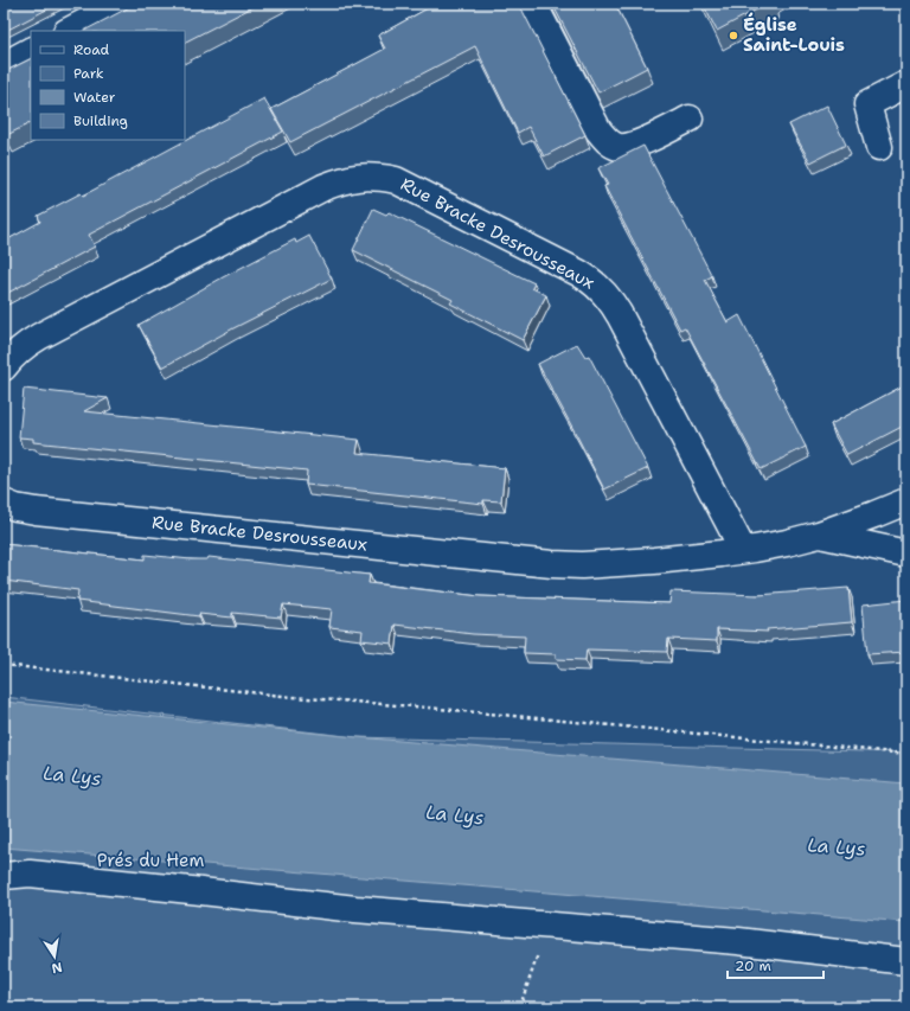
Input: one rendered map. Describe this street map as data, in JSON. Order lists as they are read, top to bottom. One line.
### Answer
{"streets":{"street":["Rue Bracke Desrousseaux"]},"water":["La Lys"],"parks":["Prés du Hem"],"places":["Église Saint-Louis"],"legend":["Road","Park","Water","Building"],"scale_bar":"20 m","north":"bottom"}
